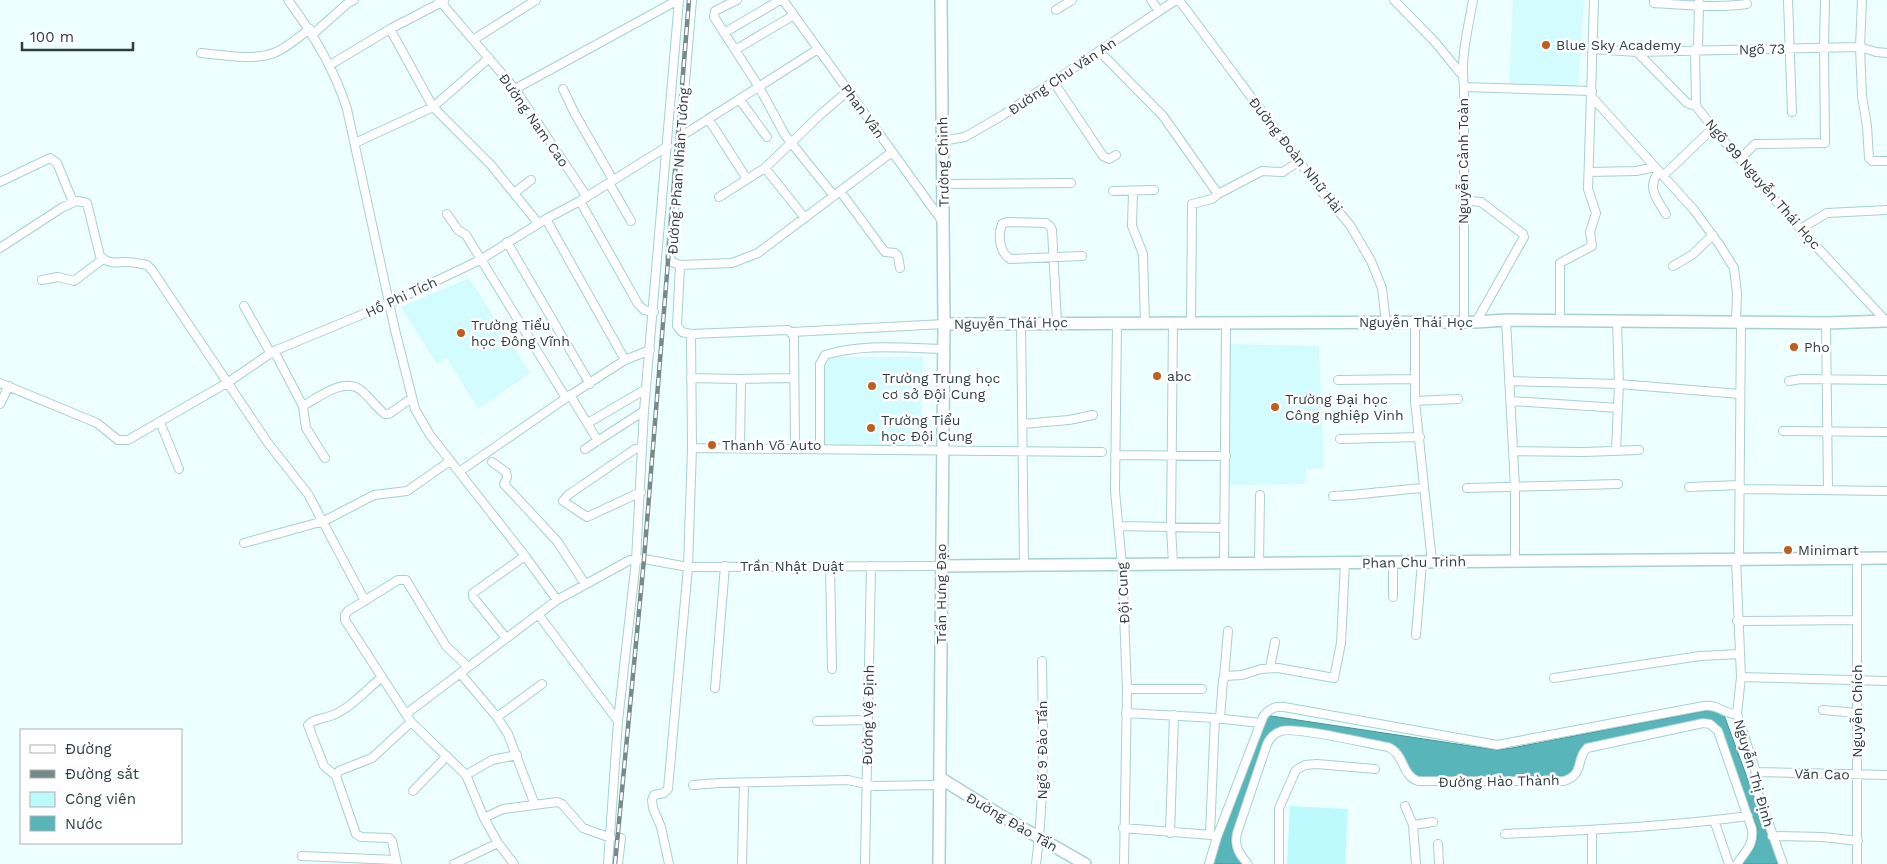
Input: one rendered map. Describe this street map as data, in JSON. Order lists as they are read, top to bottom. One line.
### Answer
{"streets":{"main road":["Trường Chinh","Nguyễn Thái Học","Phan Chu Trinh","Trần Hưng Đạo","Đường Đào Tấn"],"street":["Ngõ 73","Đường Chu Văn An","Phan Vân","Đường Nam Cao","Đường Đoàn Nhữ Hài","Nguyễn Cảnh Toàn","Đường Phan Nhân Tường","Ngõ 99 Nguyễn Thái Học","Hồ Phi Tích","Trần Nhật Duật","Đội Cung","Nguyễn Chích","Đường Vệ Định","Ngõ 9 Đào Tấn","Nguyễn Thị Định","Văn Cao","Đường Hào Thành"]},"crossings":[["Ngõ 73","Ngõ 99 Nguyễn Thái Học"],["Đường Chu Văn An","Đường Đoàn Nhữ Hài"],["Đường Chu Văn An","Trường Chinh"],["Phan Vân","Trường Chinh"],["Đường Nam Cao","Hồ Phi Tích"],["Đường Đoàn Nhữ Hài","Nguyễn Thái Học"],["Nguyễn Cảnh Toàn","Nguyễn Thái Học"],["Trường Chinh","Nguyễn Thái Học"],["Trường Chinh","Trần Hưng Đạo"],["Ngõ 99 Nguyễn Thái Học","Nguyễn Thái Học"],["Nguyễn Thái Học","Đội Cung"],["Nguyễn Thái Học","Trần Hưng Đạo"],["Nguyễn Thái Học","Nguyễn Thị Định"],["Phan Chu Trinh","Trần Nhật Duật"],["Phan Chu Trinh","Đội Cung"],["Phan Chu Trinh","Trần Hưng Đạo"],["Phan Chu Trinh","Nguyễn Chích"],["Phan Chu Trinh","Nguyễn Thị Định"],["Trần Nhật Duật","Trần Hưng Đạo"],["Trần Nhật Duật","Đường Vệ Định"],["Trần Hưng Đạo","Đường Đào Tấn"],["Nguyễn Chích","Văn Cao"],["Ngõ 9 Đào Tấn","Đường Đào Tấn"],["Nguyễn Thị Định","Văn Cao"]],"places":["Blue Sky Academy","Trường Tiểu học Đông Vĩnh","Pho","abc","Trường Trung học cơ sở Đội Cung","Trường Đại học Công nghiệp Vinh","Trường Tiểu học Đội Cung","Thanh Võ Auto","Minimart"],"legend":["Đường","Đường sắt","Công viên","Nước"],"scale_bar":"100 m"}
